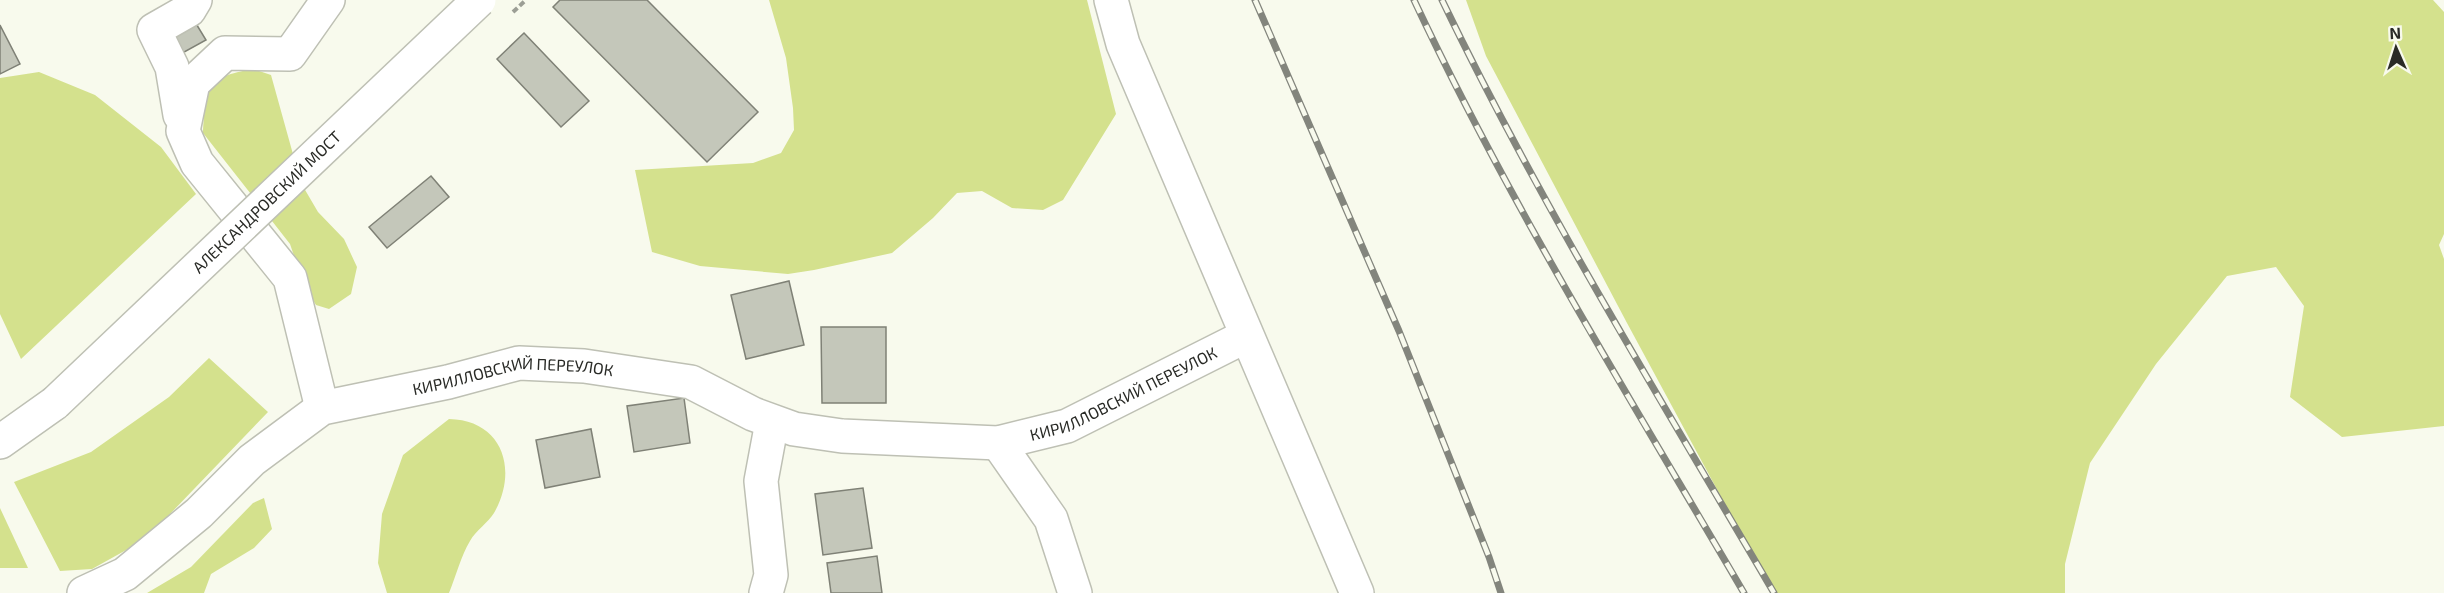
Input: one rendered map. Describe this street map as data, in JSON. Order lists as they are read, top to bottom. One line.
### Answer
{"streets":{"street":["АЛЕКСАНДРОВСКИЙ МОСТ","КИРИЛЛОВСКИЙ ПЕРЕУЛОК"]},"north":"top"}
